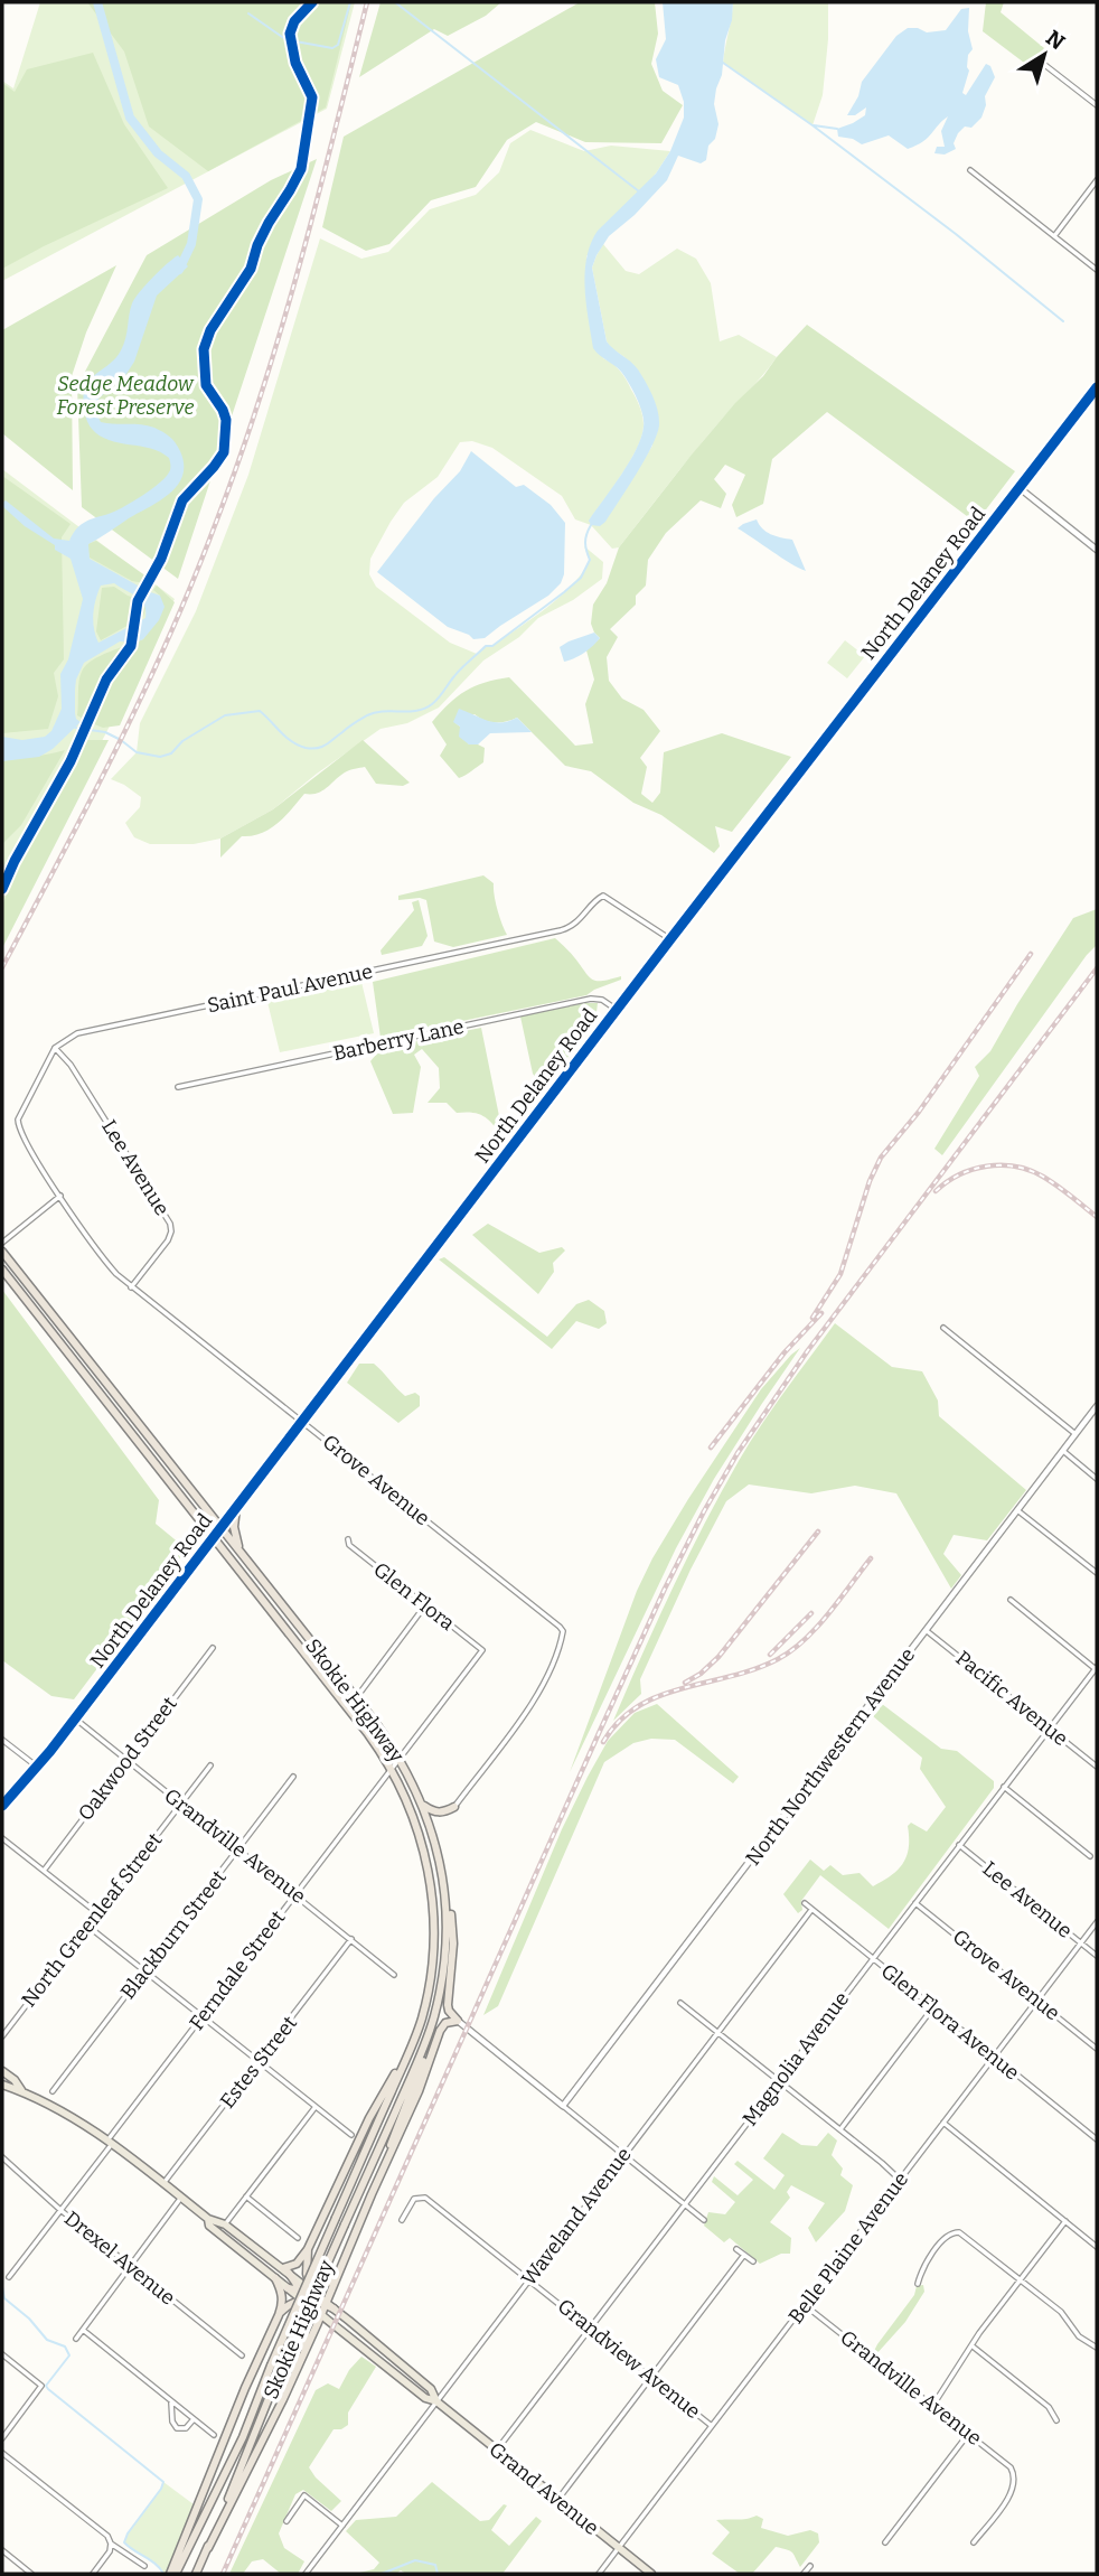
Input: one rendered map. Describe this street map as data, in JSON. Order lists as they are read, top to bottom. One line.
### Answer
{"streets":{"highway":["Skokie Highway"],"main road":["Grand Avenue"],"street":["North Delaney Road","Saint Paul Avenue","Barberry Lane","Lee Avenue","Grove Avenue","Glen Flora","Pacific Avenue","North Northwestern Avenue","Oakwood Street","Grandville Avenue","North Greenleaf Street","Blackburn Street","Ferndale Street","Glen Flora Avenue","Magnolia Avenue","Estes Street","Waveland Avenue","Belle Plaine Avenue","Drexel Avenue","Grandview Avenue"]},"crossings":[["North Delaney Road","Saint Paul Avenue"],["North Delaney Road","Barberry Lane"],["North Delaney Road","Grove Avenue"],["North Delaney Road","Skokie Highway"],["North Delaney Road","Grandville Avenue"],["Saint Paul Avenue","Lee Avenue"],["Lee Avenue","Grove Avenue"],["Lee Avenue","Magnolia Avenue"],["Lee Avenue","Belle Plaine Avenue"],["Grove Avenue","Magnolia Avenue"],["Grove Avenue","Belle Plaine Avenue"],["Glen Flora","Ferndale Street"],["Pacific Avenue","North Northwestern Avenue"],["Pacific Avenue","Magnolia Avenue"],["Skokie Highway","Ferndale Street"],["Oakwood Street","Grandville Avenue"],["Grandville Avenue","North Greenleaf Street"],["Grandville Avenue","Blackburn Street"],["Grandville Avenue","Ferndale Street"],["Grandville Avenue","Estes Street"],["Grandville Avenue","Belle Plaine Avenue"],["Ferndale Street","Drexel Avenue"],["Ferndale Street","Grand Avenue"],["Glen Flora Avenue","Magnolia Avenue"],["Glen Flora Avenue","Waveland Avenue"],["Glen Flora Avenue","Belle Plaine Avenue"],["Magnolia Avenue","Grandview Avenue"],["Magnolia Avenue","Grand Avenue"],["Estes Street","Grand Avenue"],["Waveland Avenue","Grandview Avenue"],["Waveland Avenue","Grand Avenue"],["Belle Plaine Avenue","Grandview Avenue"],["Belle Plaine Avenue","Grand Avenue"]],"parks":["Sedge Meadow Forest Preserve"],"north":"top right"}
